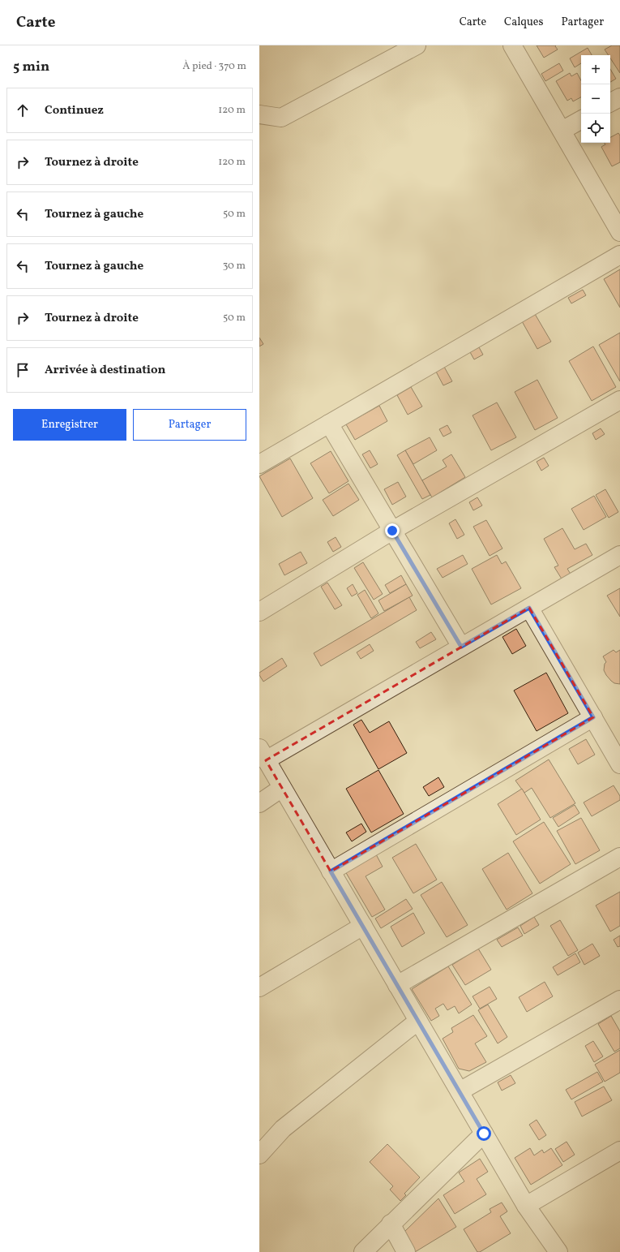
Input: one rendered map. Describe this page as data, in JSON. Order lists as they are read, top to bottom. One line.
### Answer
{"page":{"header":"Carte","nav":["Carte","Calques","Partager"],"heading":["5 min","À pied · 370 m"],"map_buttons":["+","−"],"list":[["Continuez","120 m"],["Tournez à droite","120 m"],["Tournez à gauche","50 m"],["Tournez à gauche","30 m"],["Tournez à droite","50 m"],"Arrivée à destination"],"buttons":["Enregistrer","Partager"]}}
